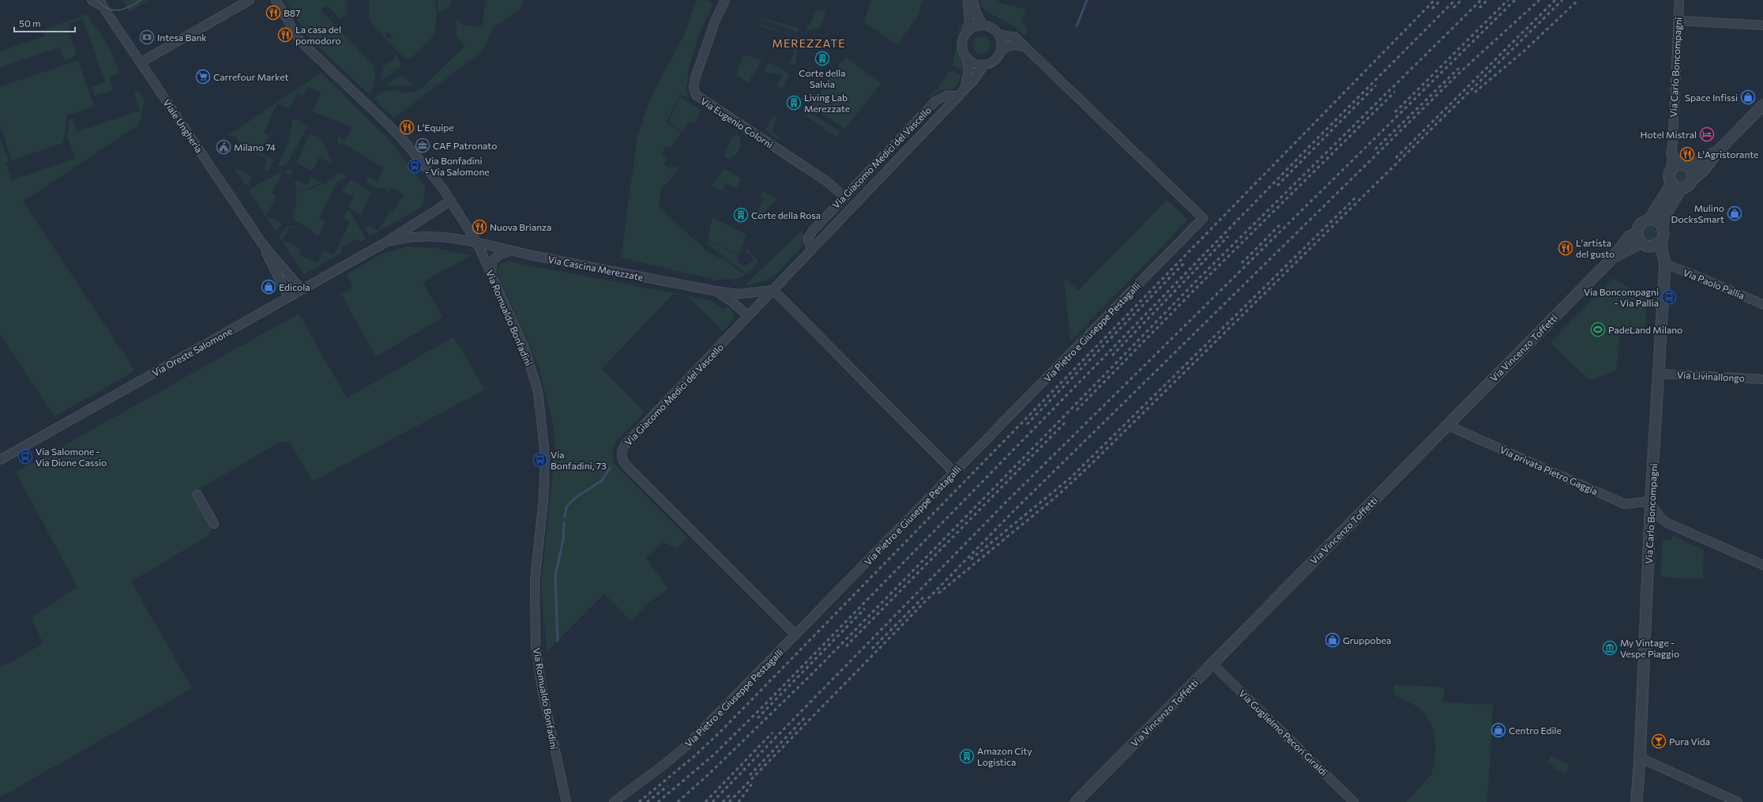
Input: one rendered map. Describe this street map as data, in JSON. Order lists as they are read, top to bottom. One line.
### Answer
{"streets":{"street":["Via Carlo Boncompagni","Via Eugenio Colorni","Viale Ungheria","Via Giacomo Medici del Vascello","Via Cascina Merezzate","Via Paolo Pallia","Via Romualdo Bonfadini","Via Pietro e Giuseppe Pestagalli","Via Vincenzo Toffetti","Via Oreste Salomone","Via Livinallongo","Via privata Pietro Gaggia","Via Guglielmo Pecori Giraldi"]},"crossings":[["Via Carlo Boncompagni","Via Paolo Pallia"],["Via Carlo Boncompagni","Via Vincenzo Toffetti"],["Via Carlo Boncompagni","Via Livinallongo"],["Via Carlo Boncompagni","Via privata Pietro Gaggia"],["Via Eugenio Colorni","Via Giacomo Medici del Vascello"],["Viale Ungheria","Via Oreste Salomone"],["Via Giacomo Medici del Vascello","Via Cascina Merezzate"],["Via Giacomo Medici del Vascello","Via Pietro e Giuseppe Pestagalli"],["Via Cascina Merezzate","Via Romualdo Bonfadini"],["Via Cascina Merezzate","Via Oreste Salomone"],["Via Vincenzo Toffetti","Via privata Pietro Gaggia"],["Via Vincenzo Toffetti","Via Guglielmo Pecori Giraldi"]],"districts":["MEREZZATE"],"places":{"restaurant":["B87","La casa del pomodoro","L'Equipe","L'Agristorante","Nuova Brianza","L'artista del gusto"],"bank":["Intesa Bank"],"building":["Corte della Salvia","Living Lab Merezzate","Corte della Rosa","Amazon City Logistica"],"supermarket":["Carrefour Market"],"shop":["Space Infissi","Mulino DocksSmart","Edicola","Gruppobea","Centro Edile"],"hotel":["Hotel Mistral"],"office":["CAF Patronato"],"public building":["Milano 74"],"bus stop":["Via Bonfadini - Via Salomone","Via Boncompagni - Via Pallia","Via Salomone - Via Dione Cassio","Via Bonfadini, 73"],"sports":["PadeLand Milano"],"museum":["My Vintage - Vespe Piaggio"],"bar":["Pura Vida"]},"scale_bar":"50 m"}
